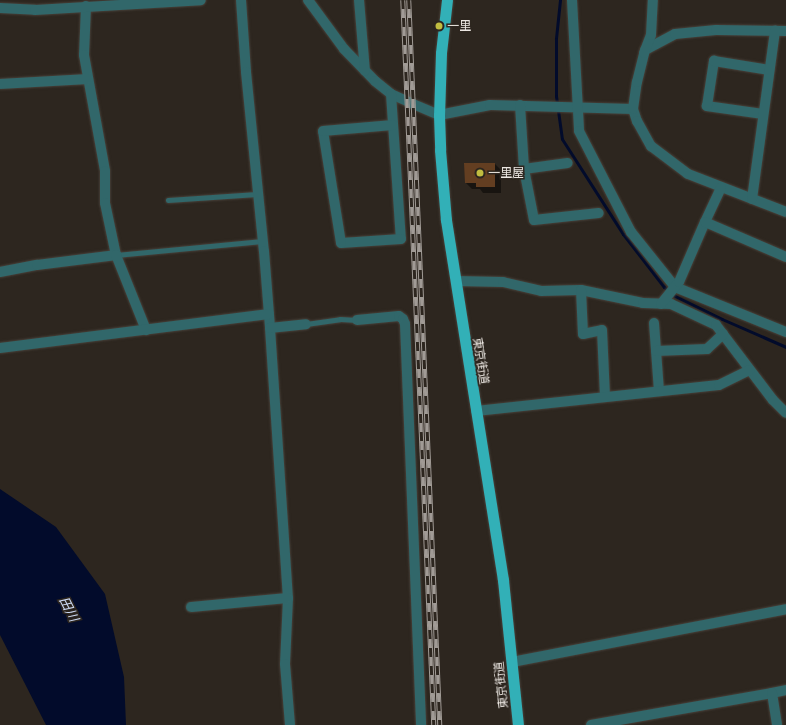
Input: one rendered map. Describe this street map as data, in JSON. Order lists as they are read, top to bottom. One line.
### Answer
{"streets":{"highway":["東京街道"]},"water":["田川"],"places":["一里","一里屋"]}
